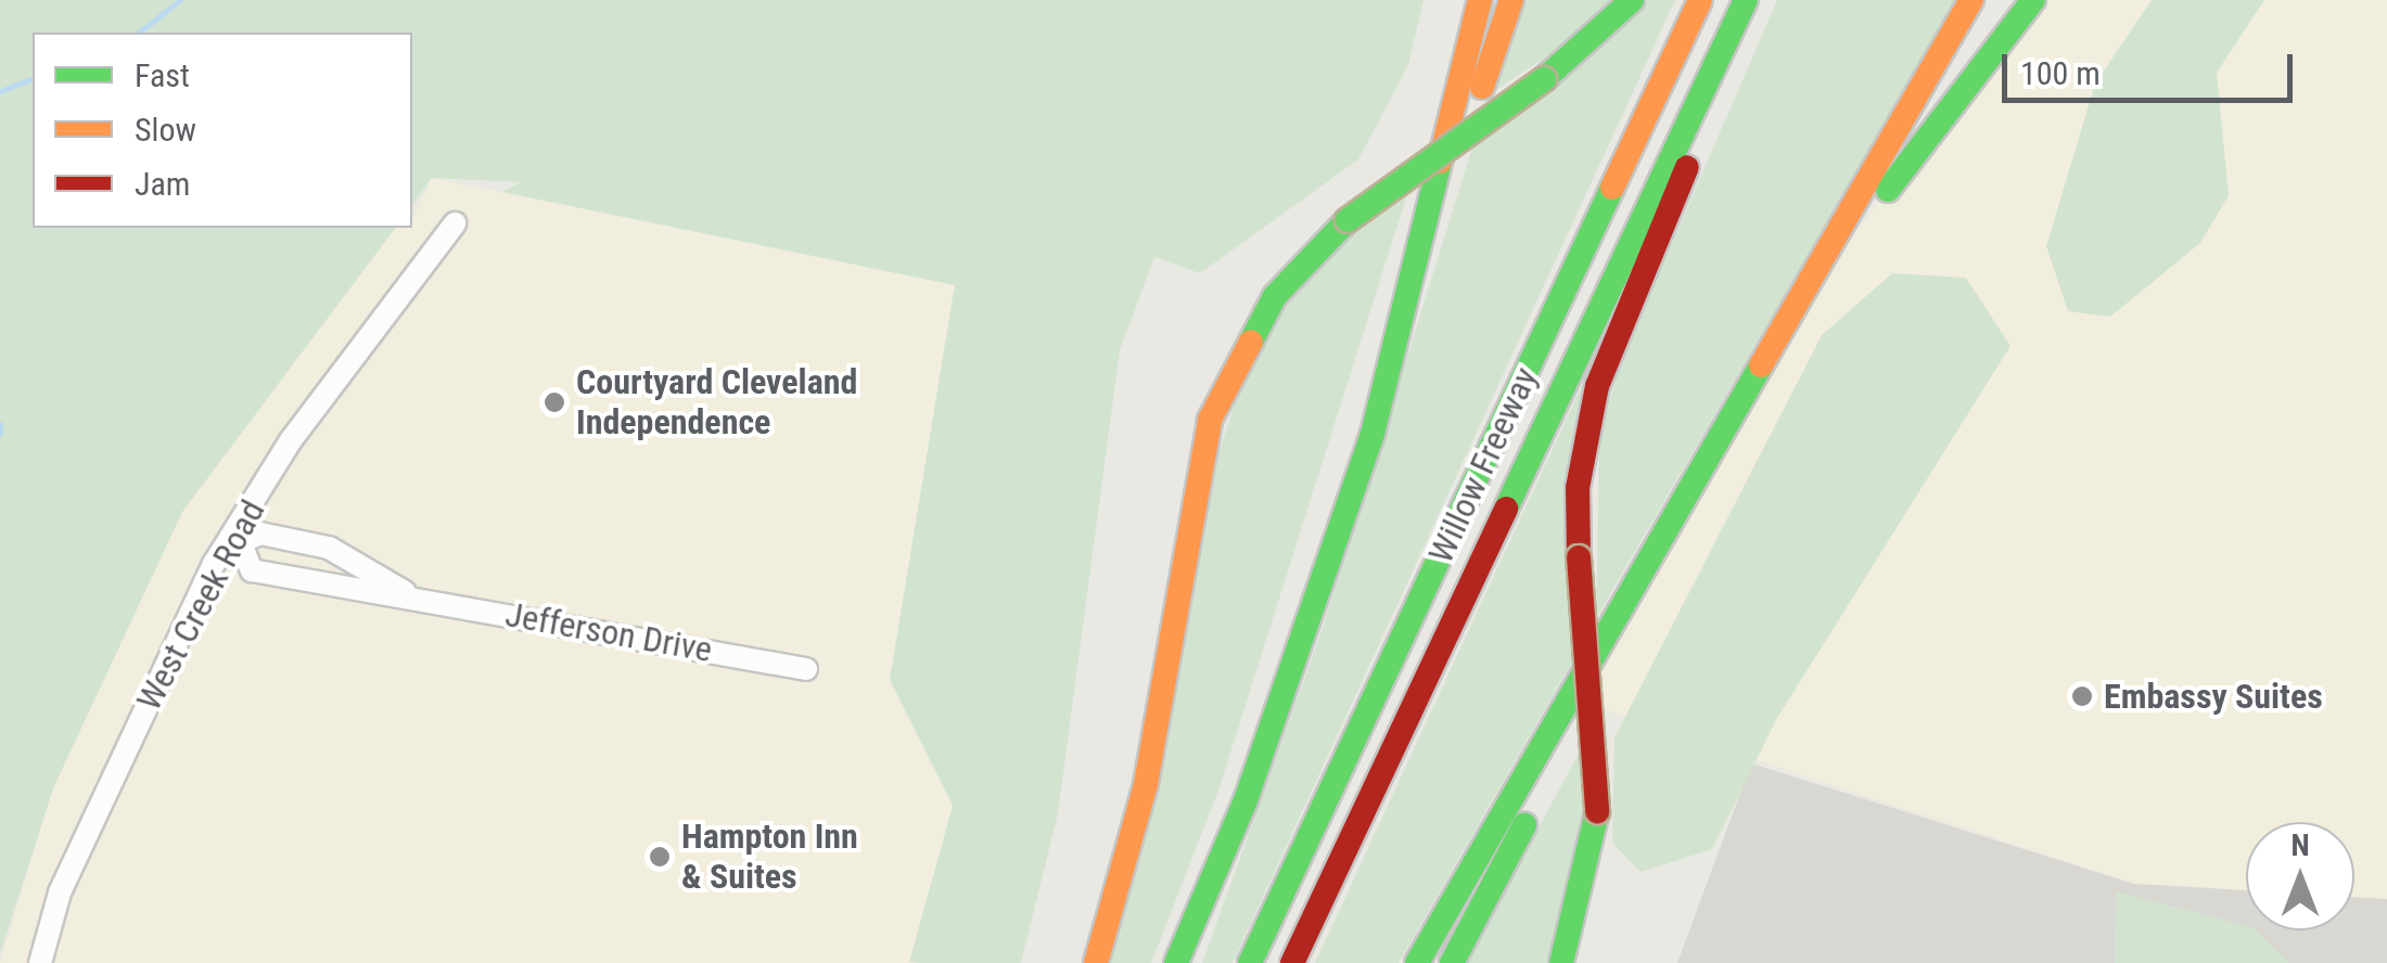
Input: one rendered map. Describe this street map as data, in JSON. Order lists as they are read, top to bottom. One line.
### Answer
{"streets":{"highway":["Willow Freeway"],"street":["West Creek Road","Jefferson Drive"]},"crossings":[["West Creek Road","Jefferson Drive"]],"places":["Courtyard Cleveland Independence","Embassy Suites","Hampton Inn & Suites"],"legend":["Fast","Slow","Jam"],"scale_bar":"100 m","north":"top"}
